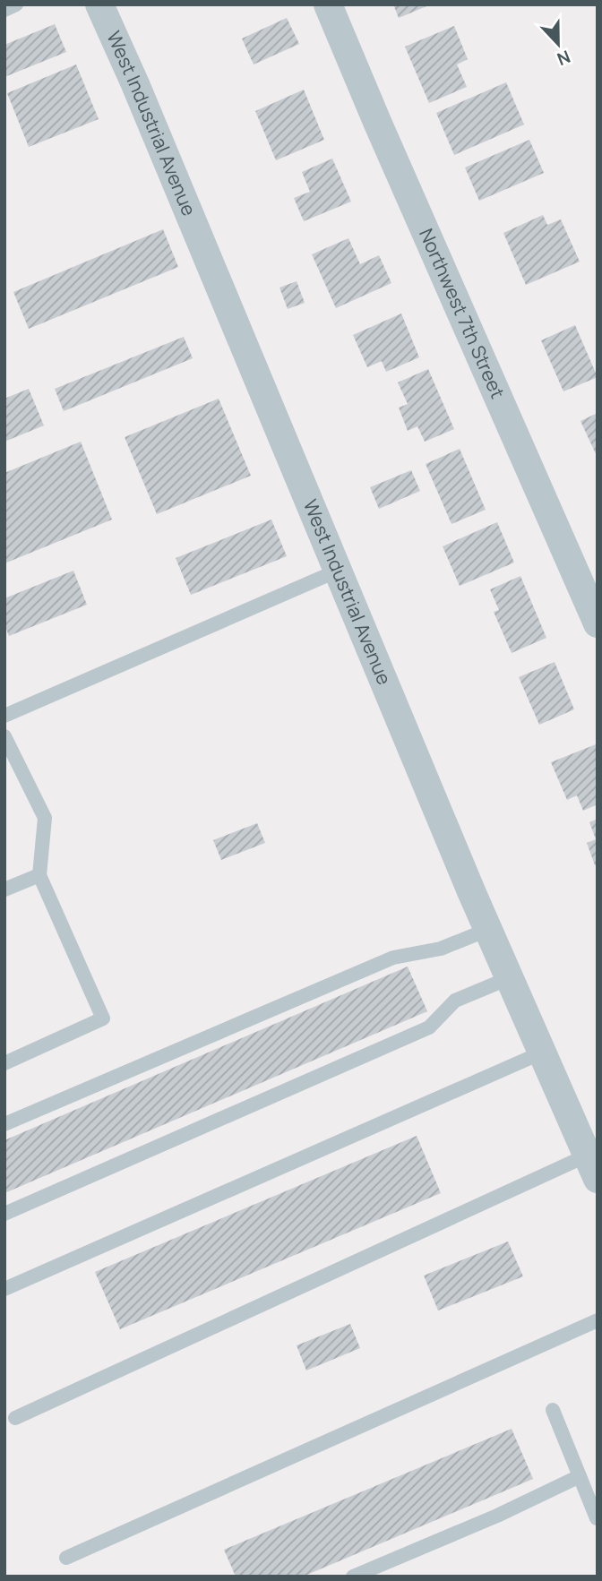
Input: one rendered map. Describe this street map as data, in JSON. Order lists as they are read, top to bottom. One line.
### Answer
{"streets":{"street":["West Industrial Avenue","Northwest 7th Street"]},"north":"bottom"}
